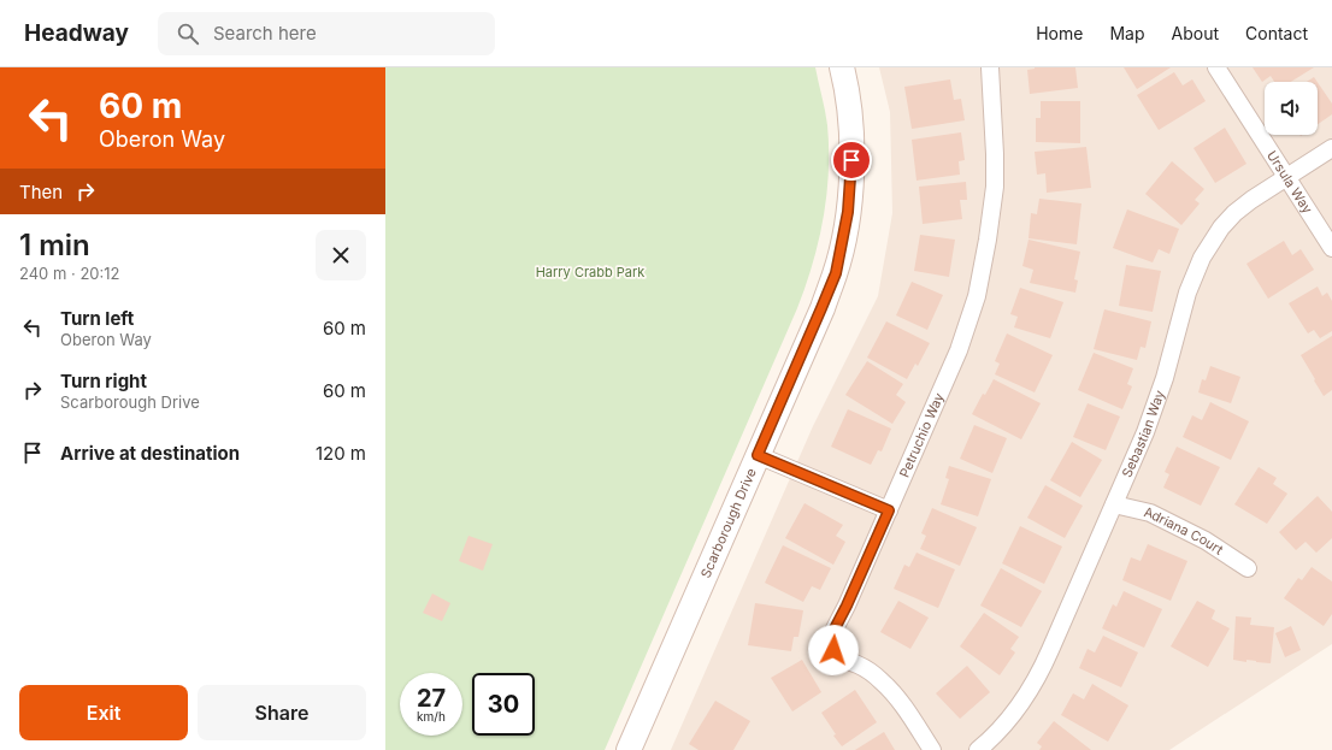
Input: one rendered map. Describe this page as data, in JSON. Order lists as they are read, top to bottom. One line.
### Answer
{"streets":{"street":["Ursula Way","Petruchio Way","Sebastian Way","Scarborough Drive","Adriana Court"]},"crossings":[["Ursula Way","Sebastian Way"],["Sebastian Way","Adriana Court"]],"parks":["Harry Crabb Park"],"page":{"header":"Headway","search":"Search here","nav":["Home","Map","About","Contact"],"turn":["60 m","Oberon Way"],"then":"Then","heading":["1 min","240 m · 20:12"],"list":[{"name":"Turn left","note":"Oberon Way","value":"60 m"},{"name":"Turn right","note":"Scarborough Drive","value":"60 m"},{"name":"Arrive at destination","value":"120 m"}],"speed":"27 km/h","limit":"30","buttons":["Exit","Share"]}}
